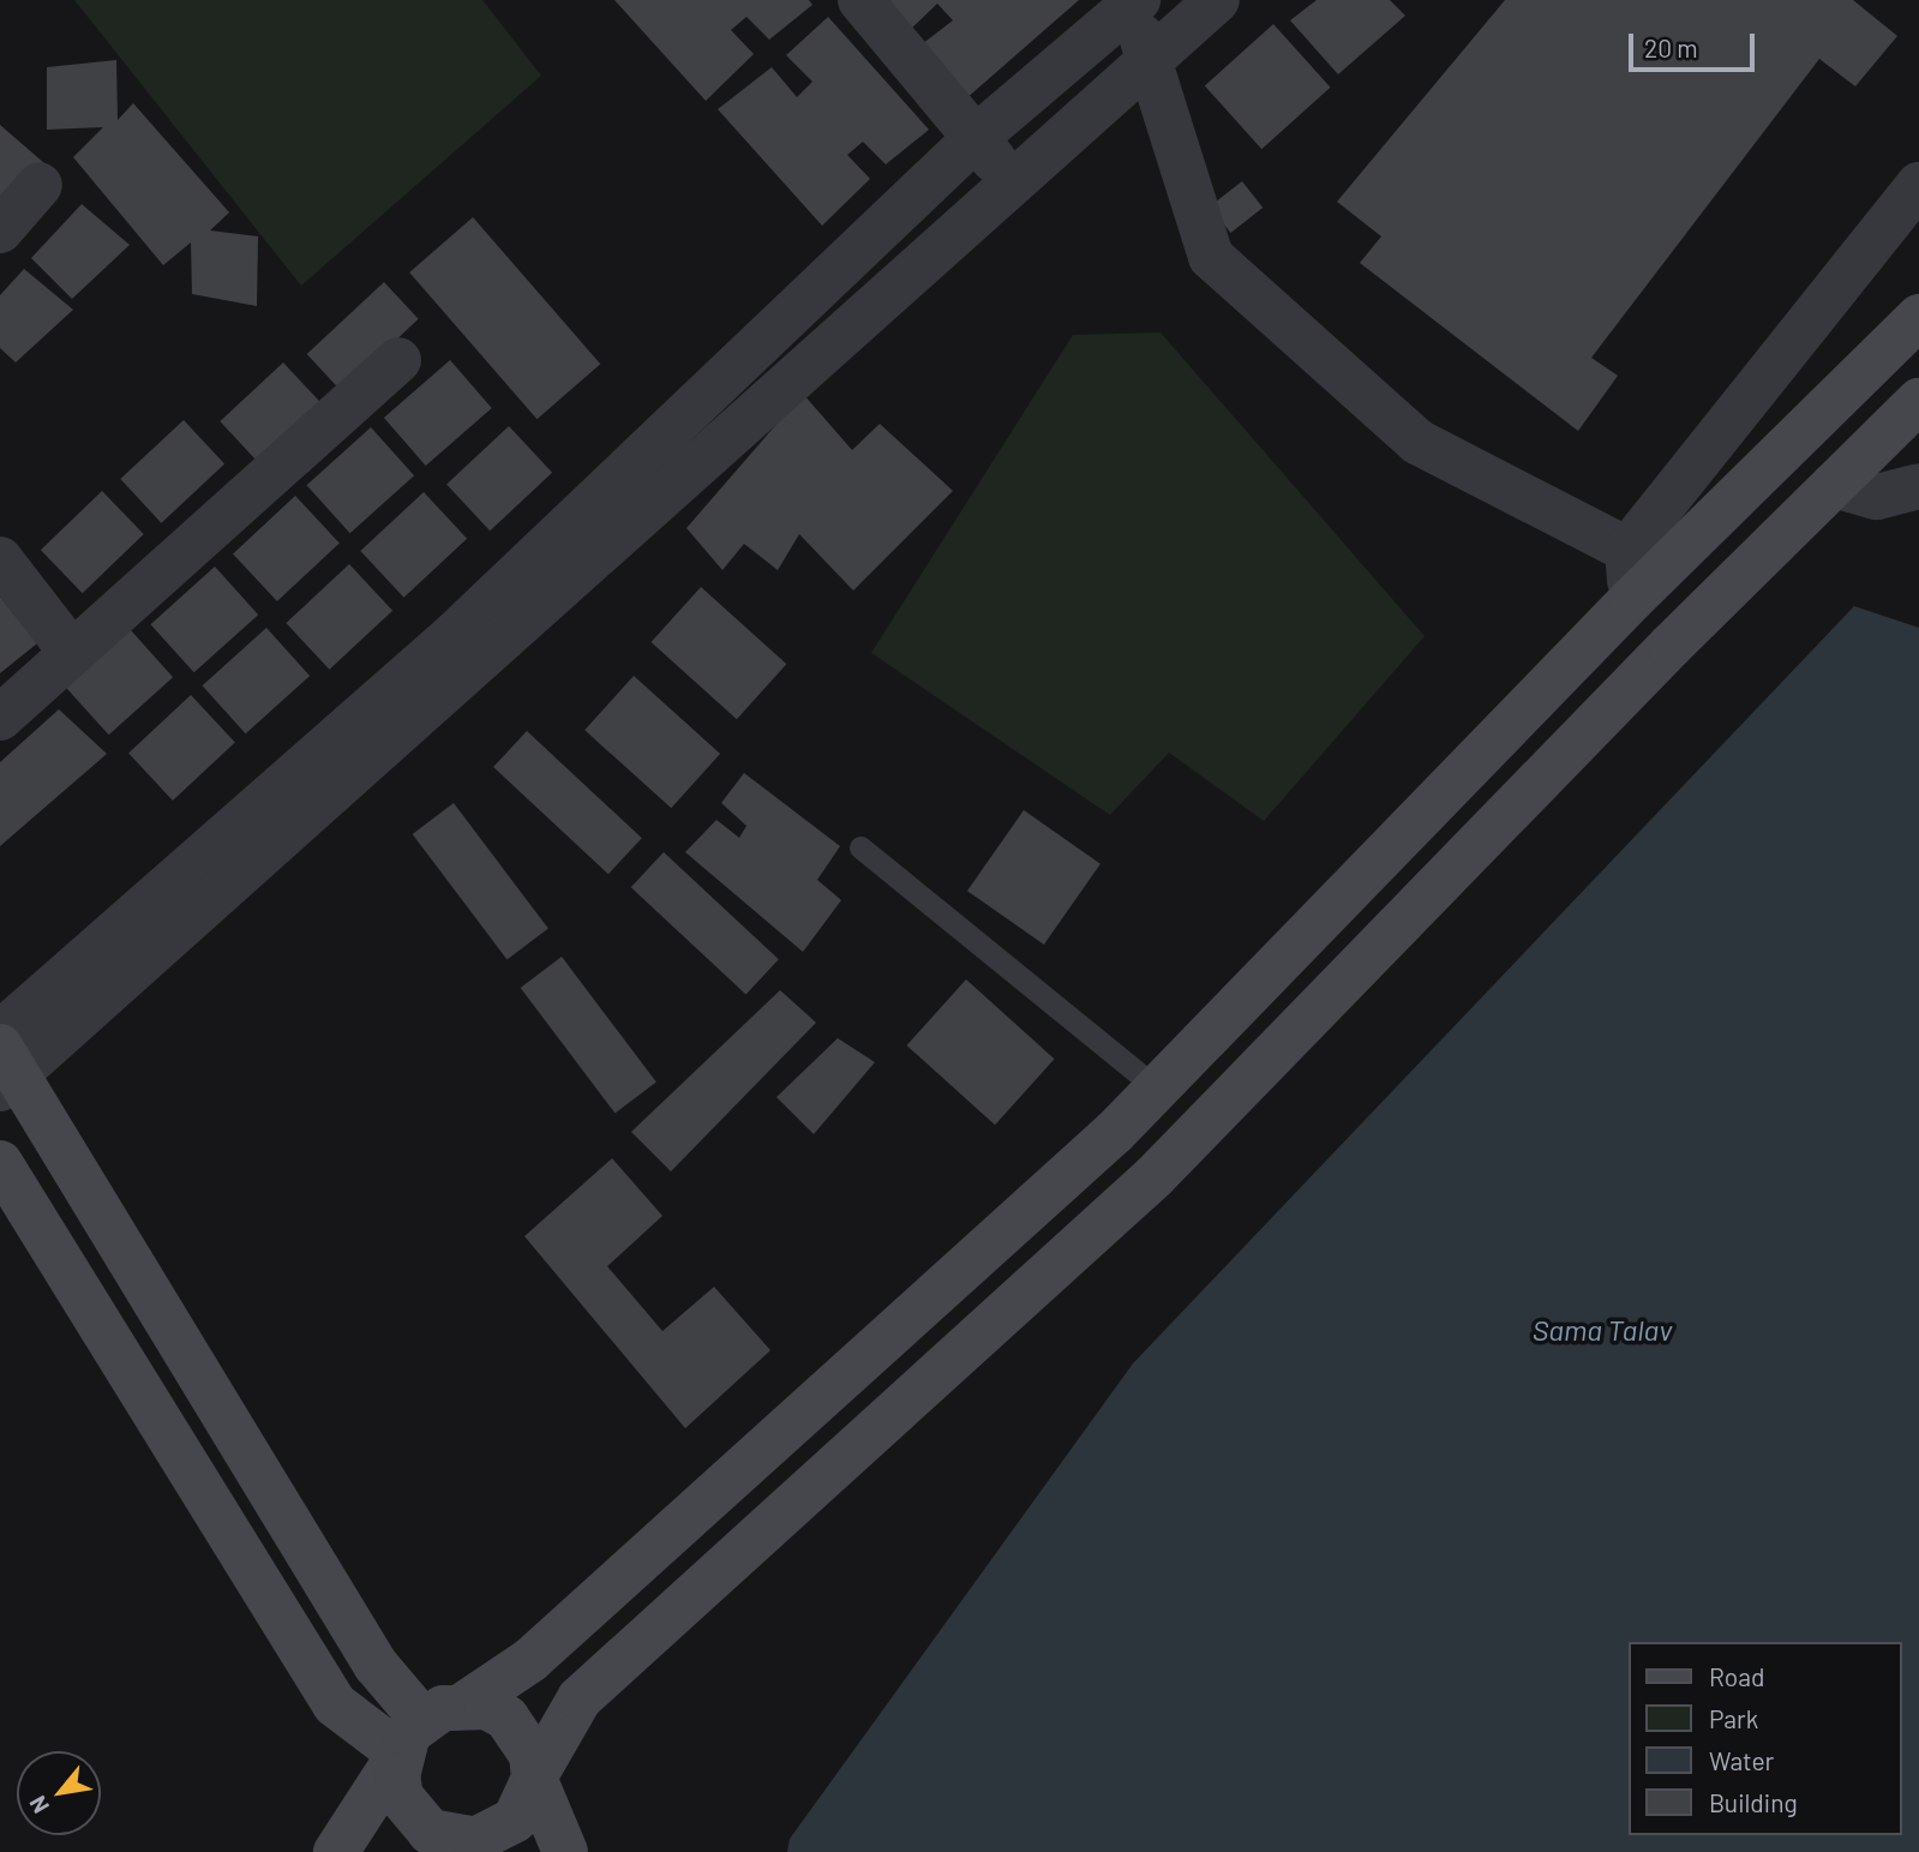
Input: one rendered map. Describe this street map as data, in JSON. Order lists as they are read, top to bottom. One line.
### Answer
{"water":["Sama Talav"],"legend":["Road","Park","Water","Building"],"scale_bar":"20 m","north":"bottom left"}
